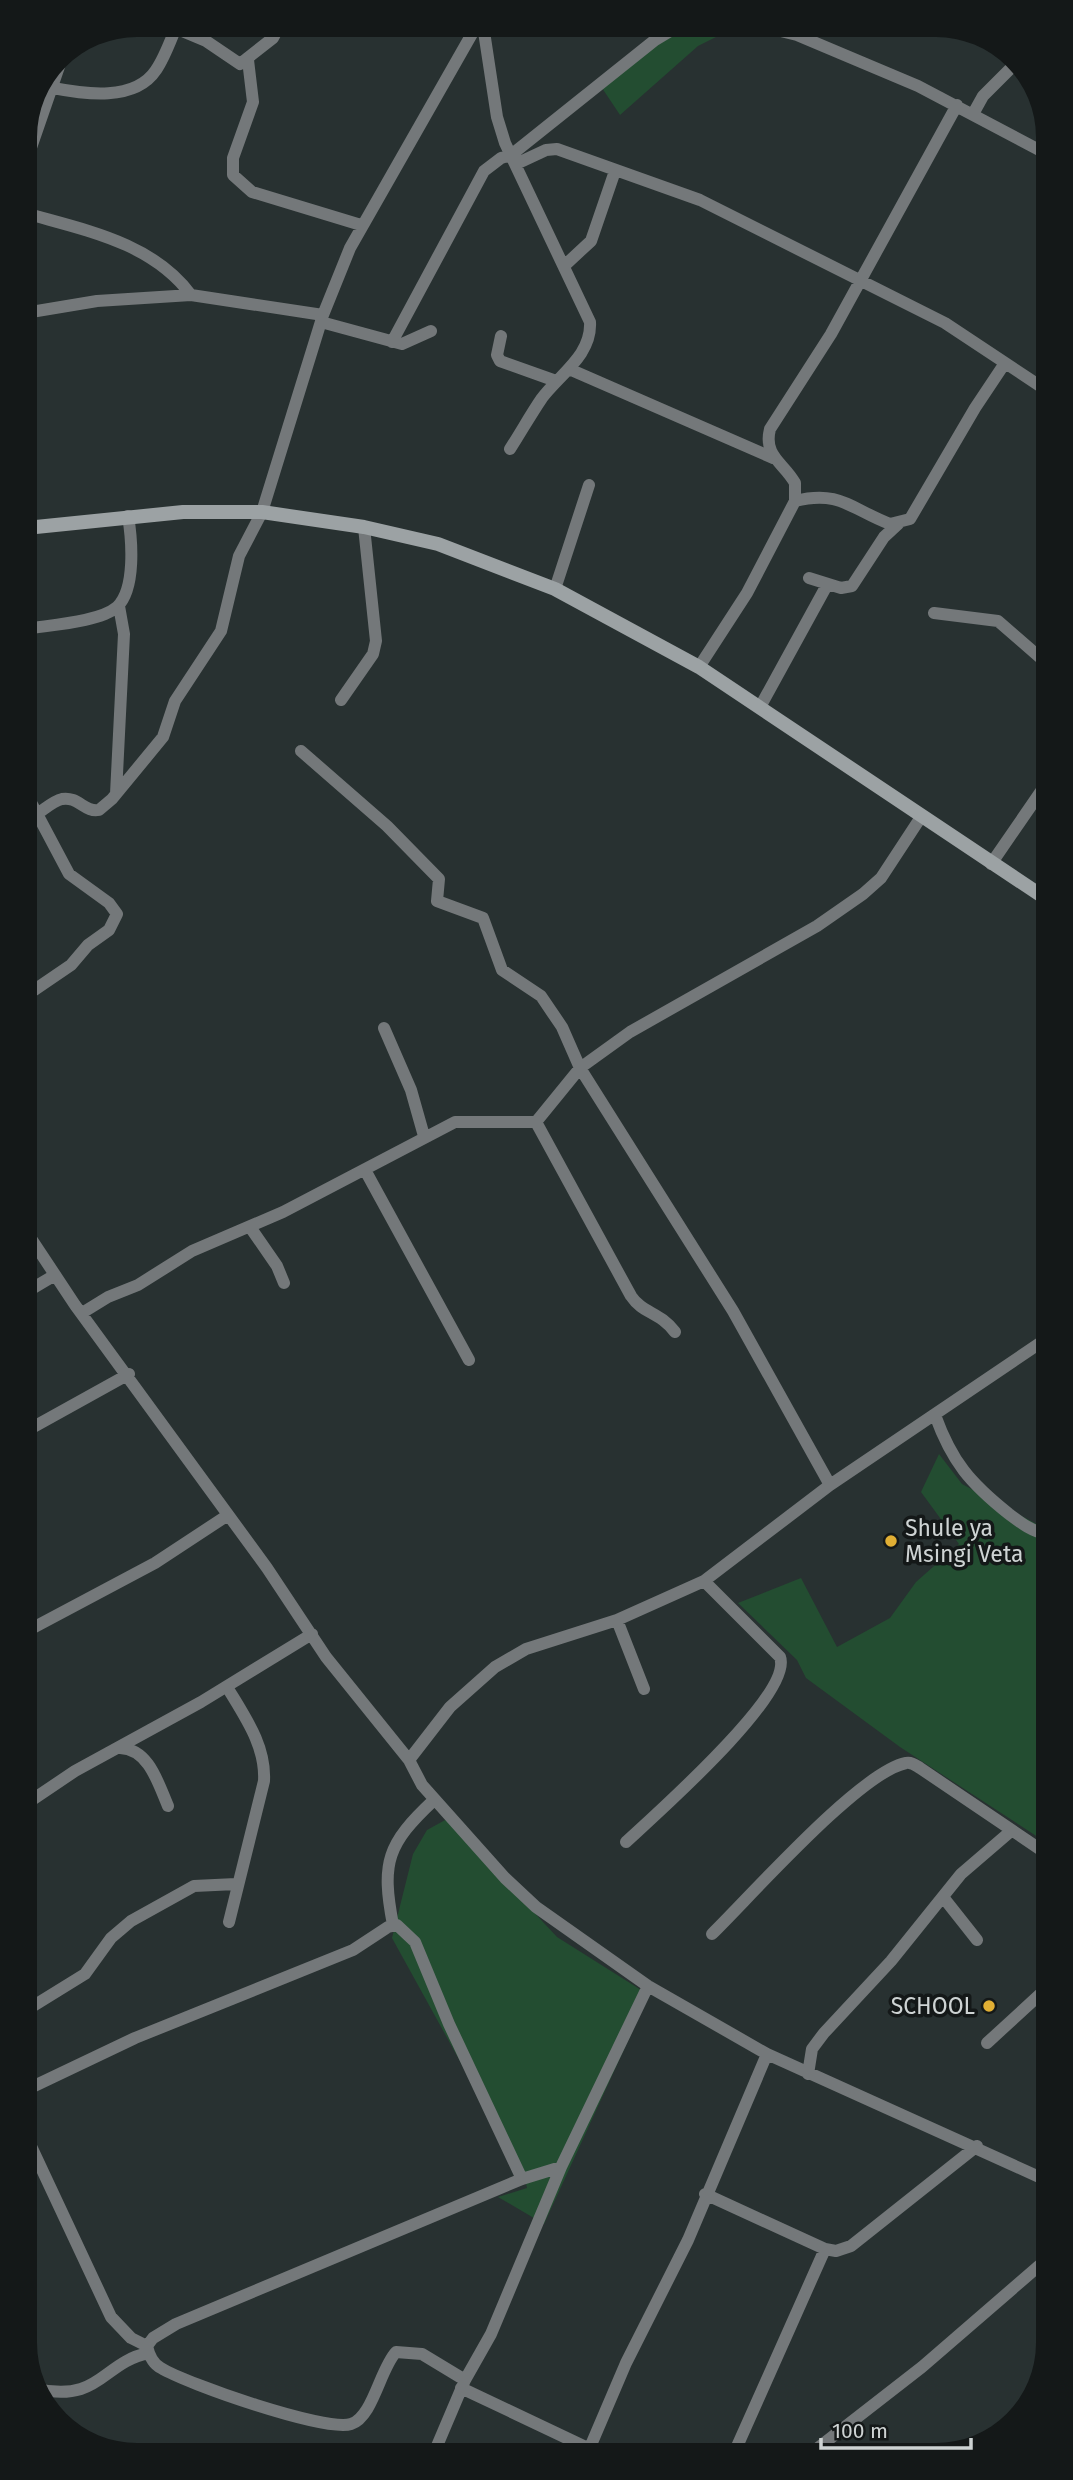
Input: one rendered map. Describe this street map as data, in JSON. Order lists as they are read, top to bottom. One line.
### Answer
{"places":["Shule ya Msingi Veta","SCHOOL"],"scale_bar":"100 m"}
